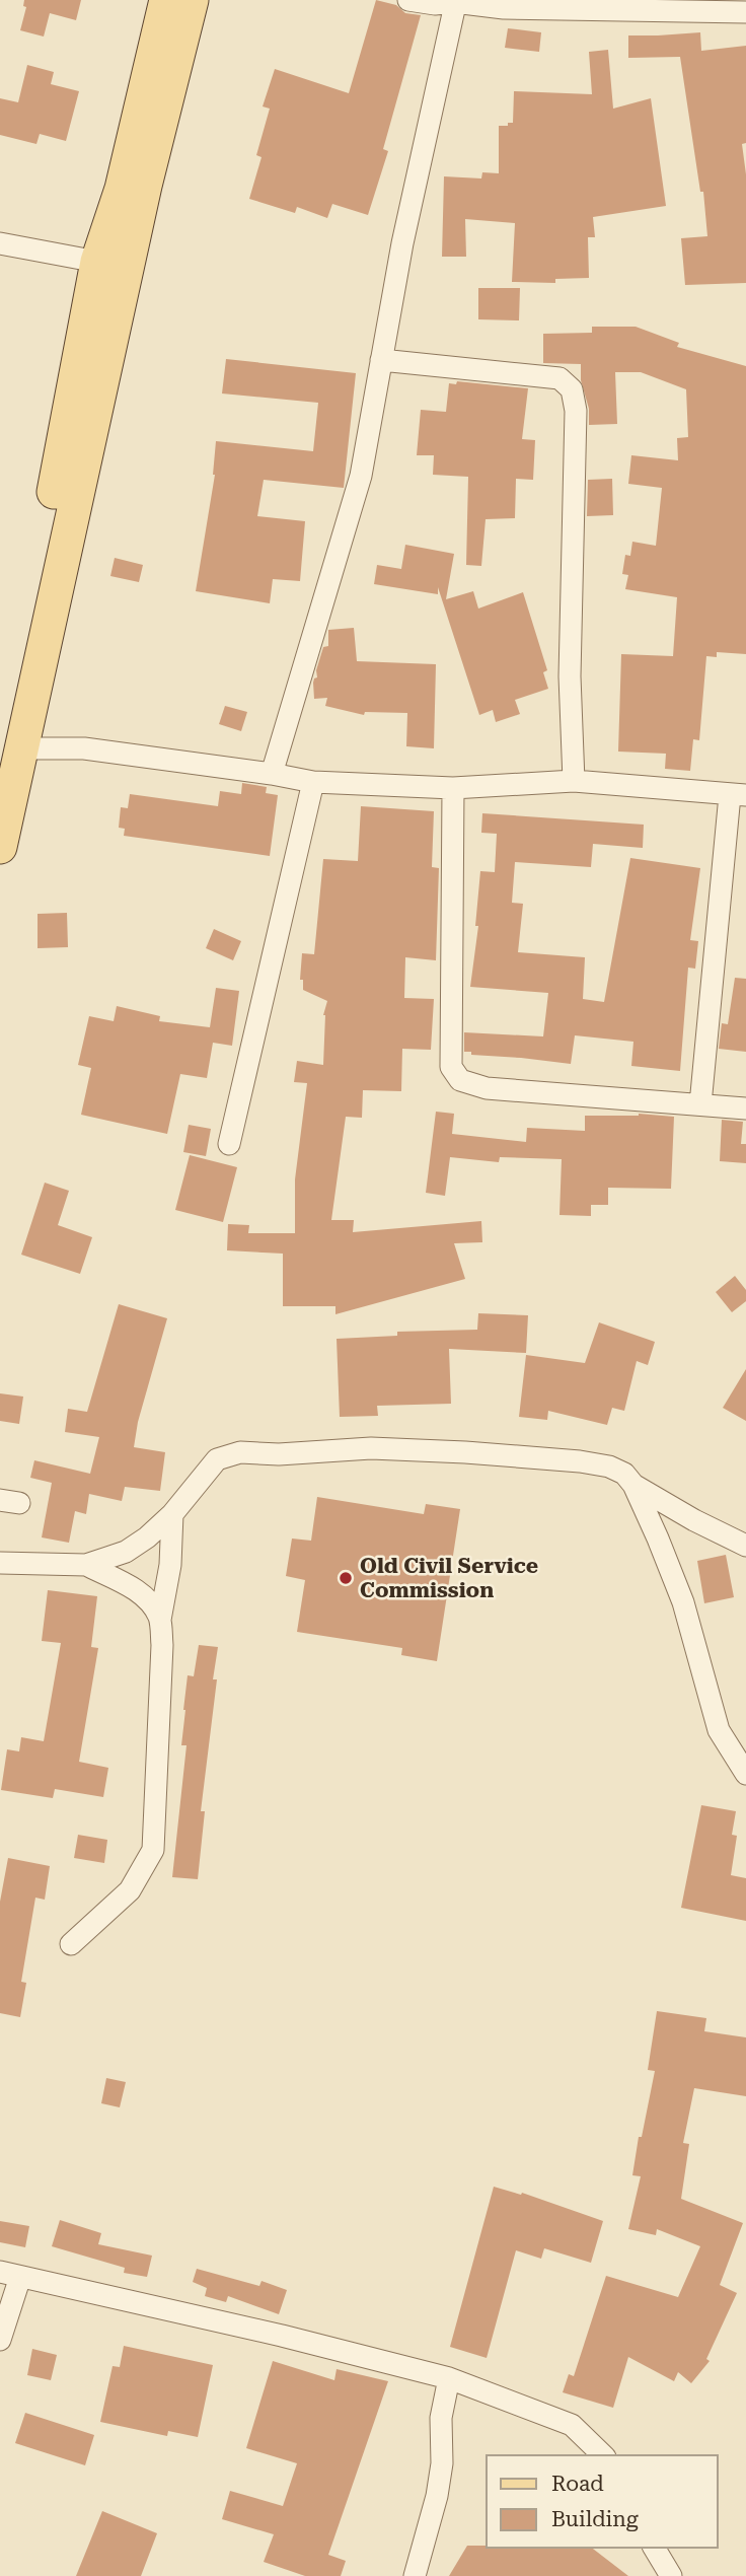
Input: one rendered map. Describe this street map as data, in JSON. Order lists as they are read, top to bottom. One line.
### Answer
{"places":["Old Civil Service Commission"],"legend":["Road","Building"]}
